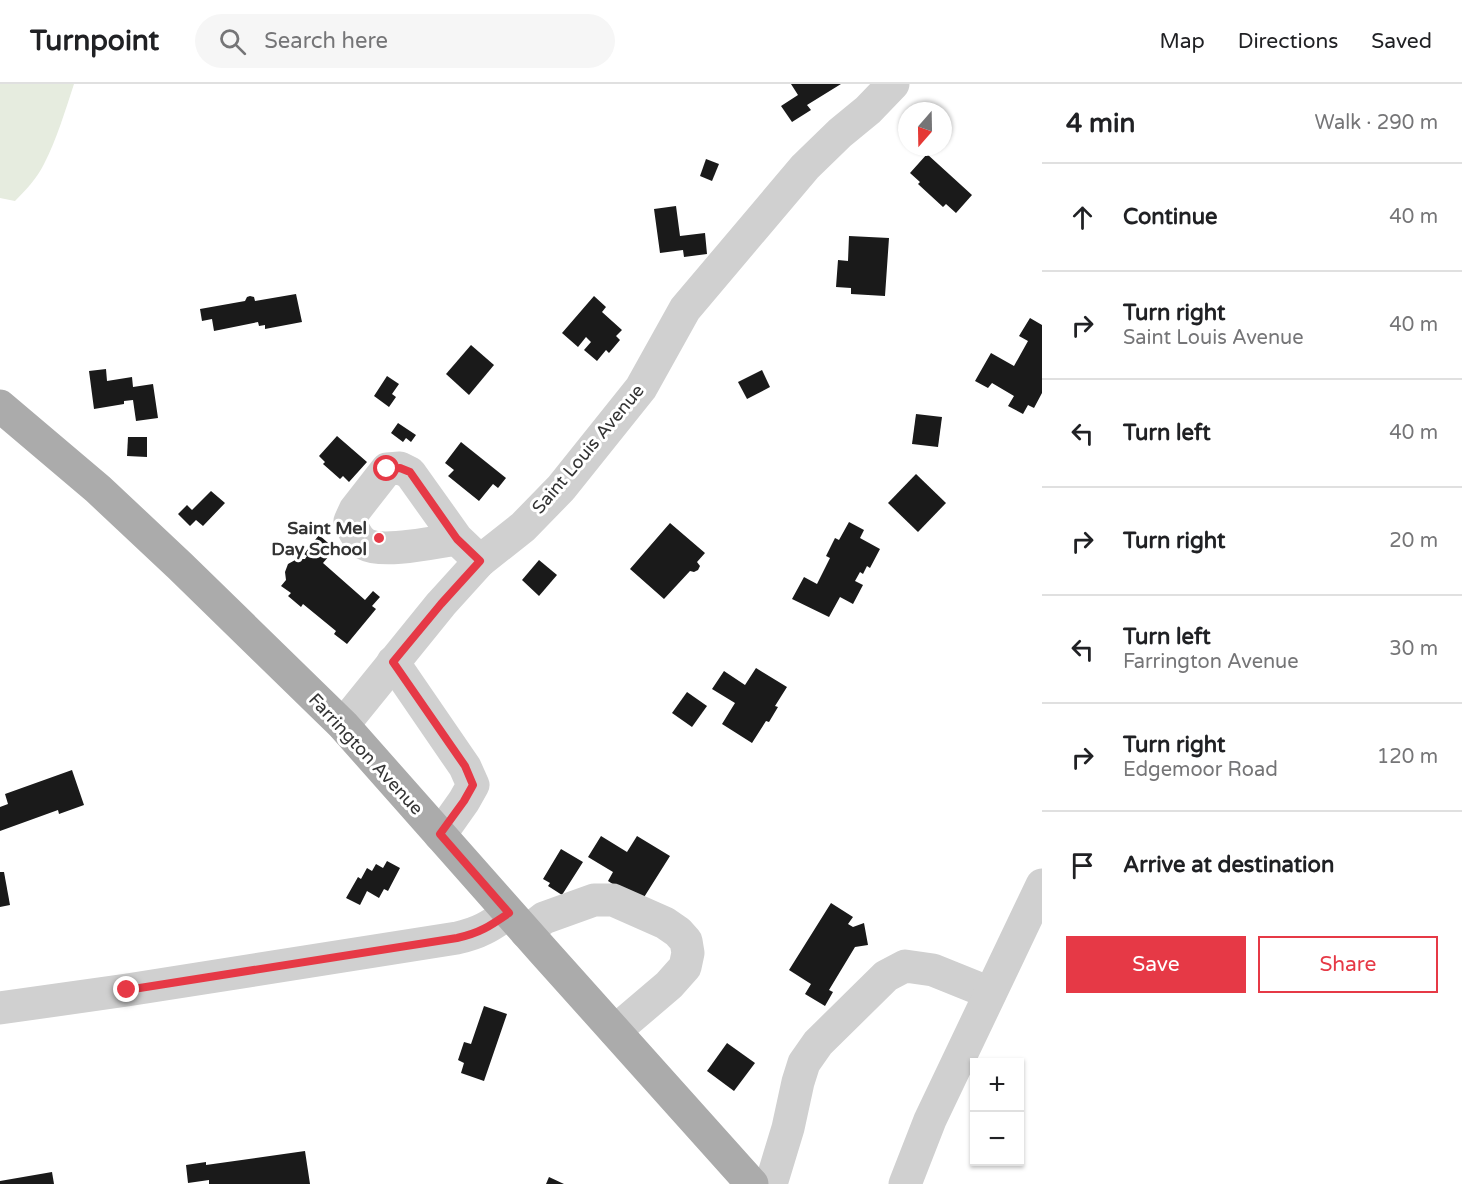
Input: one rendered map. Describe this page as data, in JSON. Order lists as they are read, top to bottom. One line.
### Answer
{"streets":{"main road":["Farrington Avenue"],"street":["Saint Louis Avenue"]},"crossings":[["Saint Louis Avenue","Farrington Avenue"]],"places":["Saint Mel Day School"],"north":"bottom","page":{"header":"Turnpoint","search":"Search here","nav":["Map","Directions","Saved"],"heading":["4 min","Walk · 290 m"],"list":[["Continue","40 m"],["Turn right","Saint Louis Avenue","40 m"],["Turn left","40 m"],["Turn right","20 m"],["Turn left","Farrington Avenue","30 m"],["Turn right","Edgemoor Road","120 m"],"Arrive at destination"],"buttons":["Save","Share"],"map_buttons":["+","−"]}}
